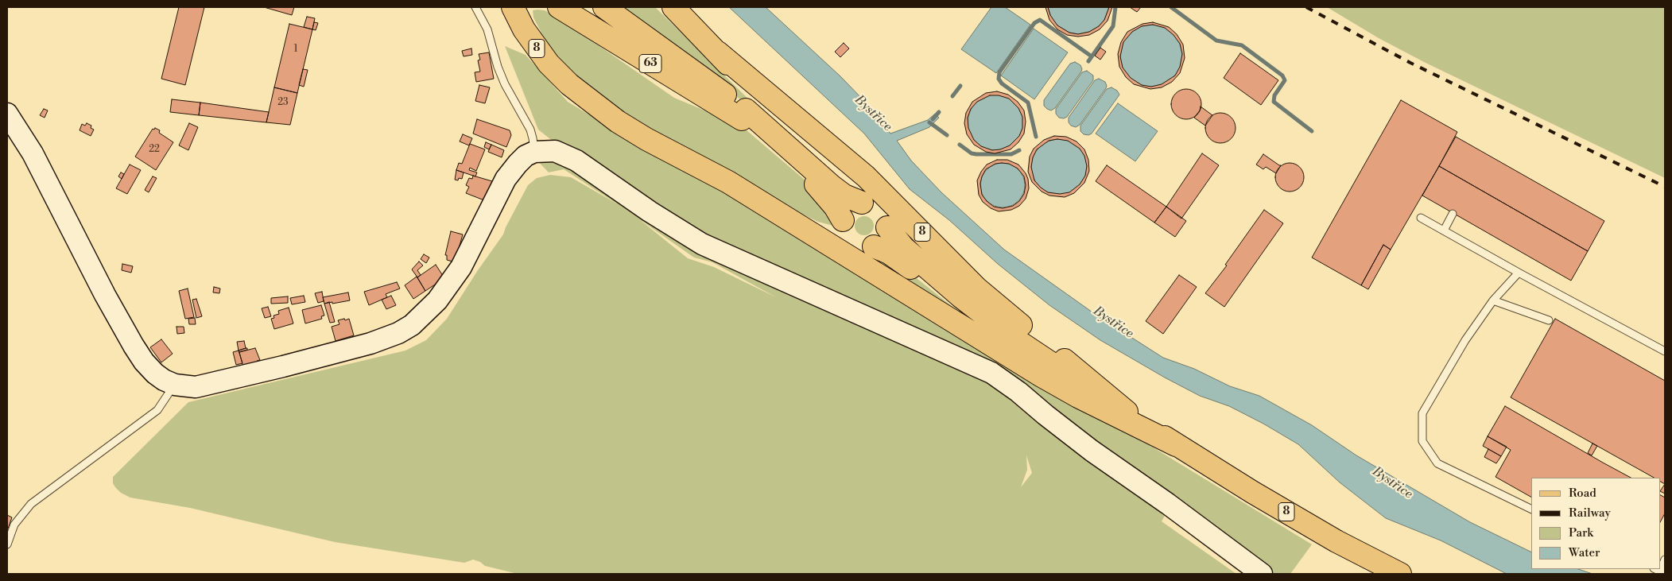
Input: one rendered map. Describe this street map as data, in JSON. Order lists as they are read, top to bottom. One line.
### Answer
{"streets":{"main road":["8","63"]},"water":["Bystřice"],"house_numbers":["1","23","22"],"legend":["Road","Railway","Park","Water"]}
